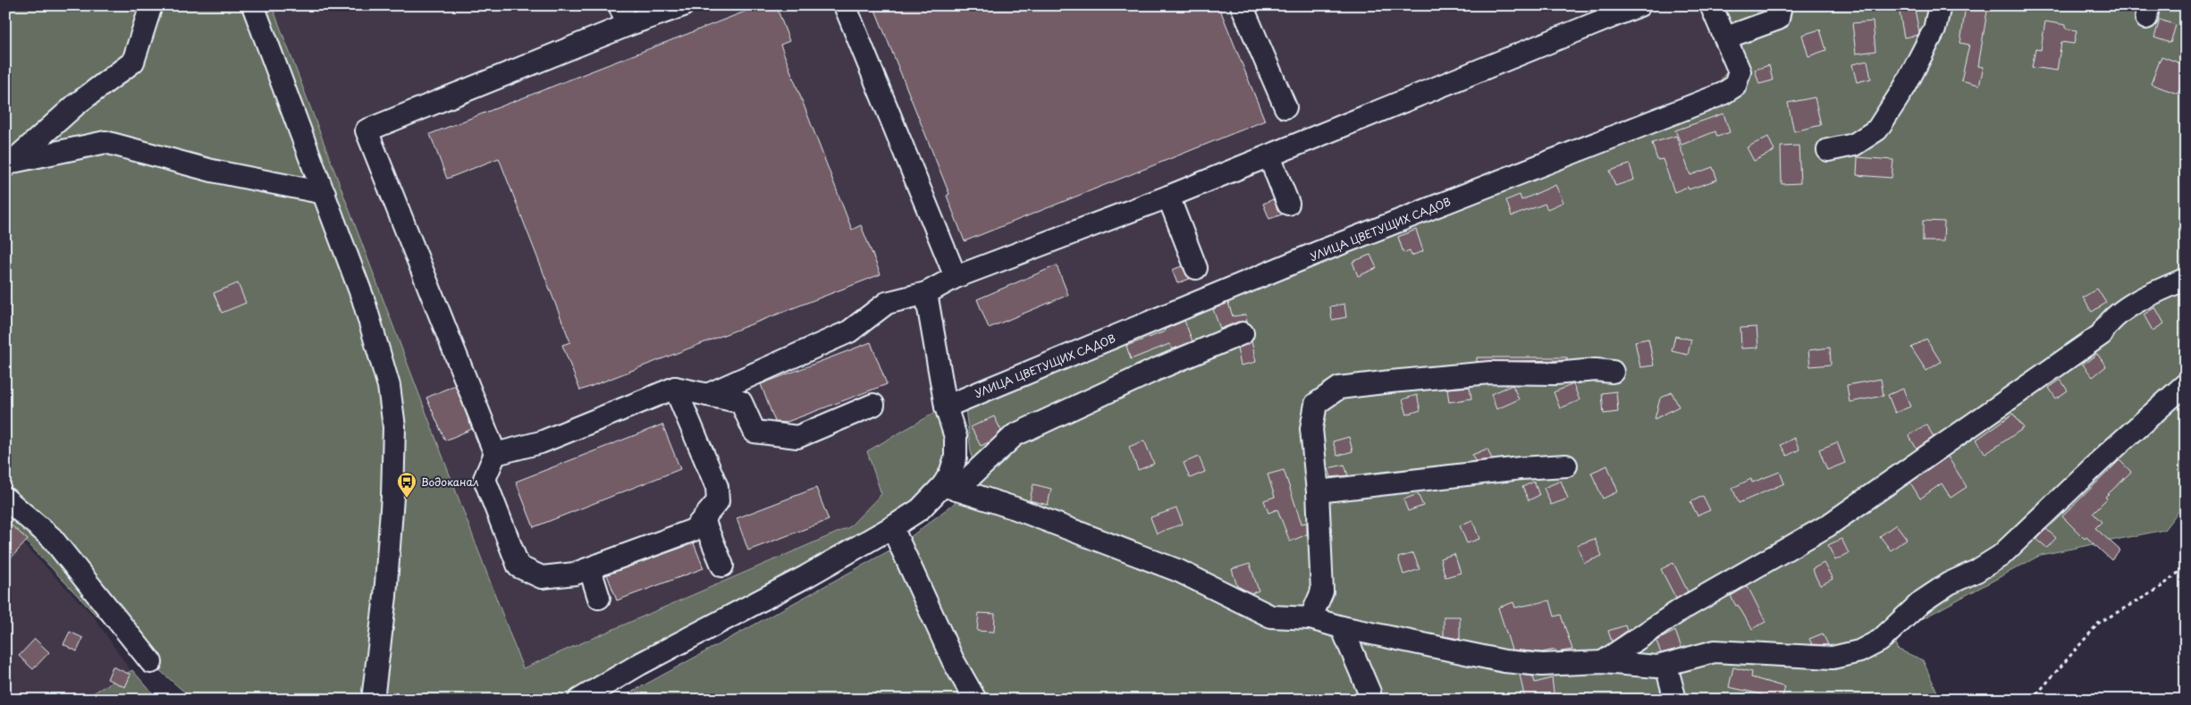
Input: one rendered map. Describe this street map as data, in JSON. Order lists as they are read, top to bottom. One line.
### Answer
{"streets":{"street":["УЛИЦА ЦВЕТУЩИХ САДОВ"]},"places":{"bus stop":["Водоканал"]}}
